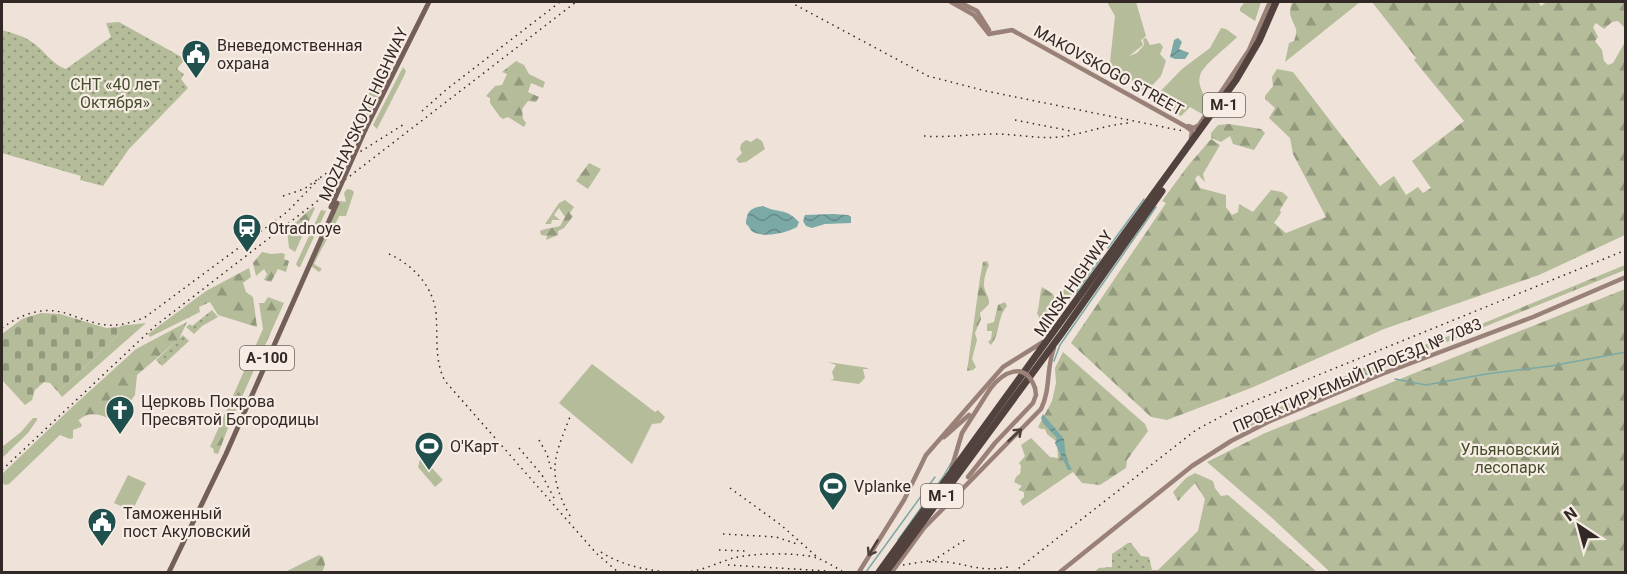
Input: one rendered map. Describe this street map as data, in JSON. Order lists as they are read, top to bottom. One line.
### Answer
{"streets":{"highway":["М-1","MINSK HIGHWAY"],"main road":["MAKOVSKOGO STREET","MOZHAYSKOYE HIGHWAY","А-100","ПРОЕКТИРУЕМЫЙ ПРОЕЗД № 7083"]},"crossings":[["MAKOVSKOGO STREET","MINSK HIGHWAY"]],"parks":["СНТ «40 лет Октября»","Ульяновский лесопарк"],"places":{"public building":["Вневедомственная охрана","Таможенный пост Акуловский"],"station":["Otradnoye"],"church":["Церковь Покрова Пресвятой Богородицы"],"sports":["О'Карт","Vplanke"]},"north":"top left"}
